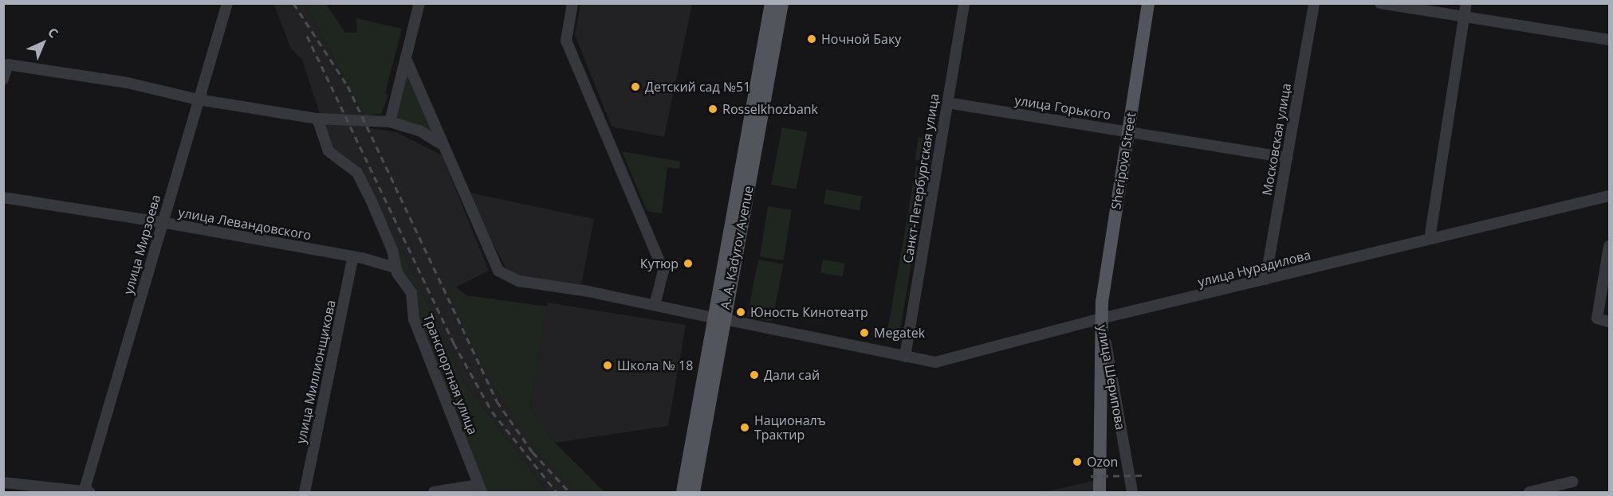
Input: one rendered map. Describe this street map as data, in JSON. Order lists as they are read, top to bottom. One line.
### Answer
{"streets":{"main road":["Sheripova Street","A. A. Kadyrov Avenue","улица Шерипова"],"street":["улица Горького","Московская улица","Санкт-Петербургская улица","улица Левандовского","улица Мирзоева","улица Нурадилова","улица Миллионщикова","Транспортная улица"]},"crossings":[["улица Горького","Московская улица"],["улица Горького","Sheripova Street"],["улица Горького","Санкт-Петербургская улица"],["Московская улица","улица Нурадилова"],["Sheripova Street","улица Нурадилова"],["Sheripova Street","улица Шерипова"],["Санкт-Петербургская улица","улица Нурадилова"],["улица Левандовского","улица Мирзоева"],["улица Левандовского","улица Миллионщикова"],["улица Левандовского","Транспортная улица"],["A. A. Kadyrov Avenue","улица Нурадилова"],["улица Нурадилова","улица Шерипова"]],"places":["Ночной Баку","Детский сад №51","Rosselkhozbank","Кутюр","Юность Кинотеатр","Megatek","Школа № 18","Дали сай","Националъ Трактир","Ozon"],"north":"top right"}
